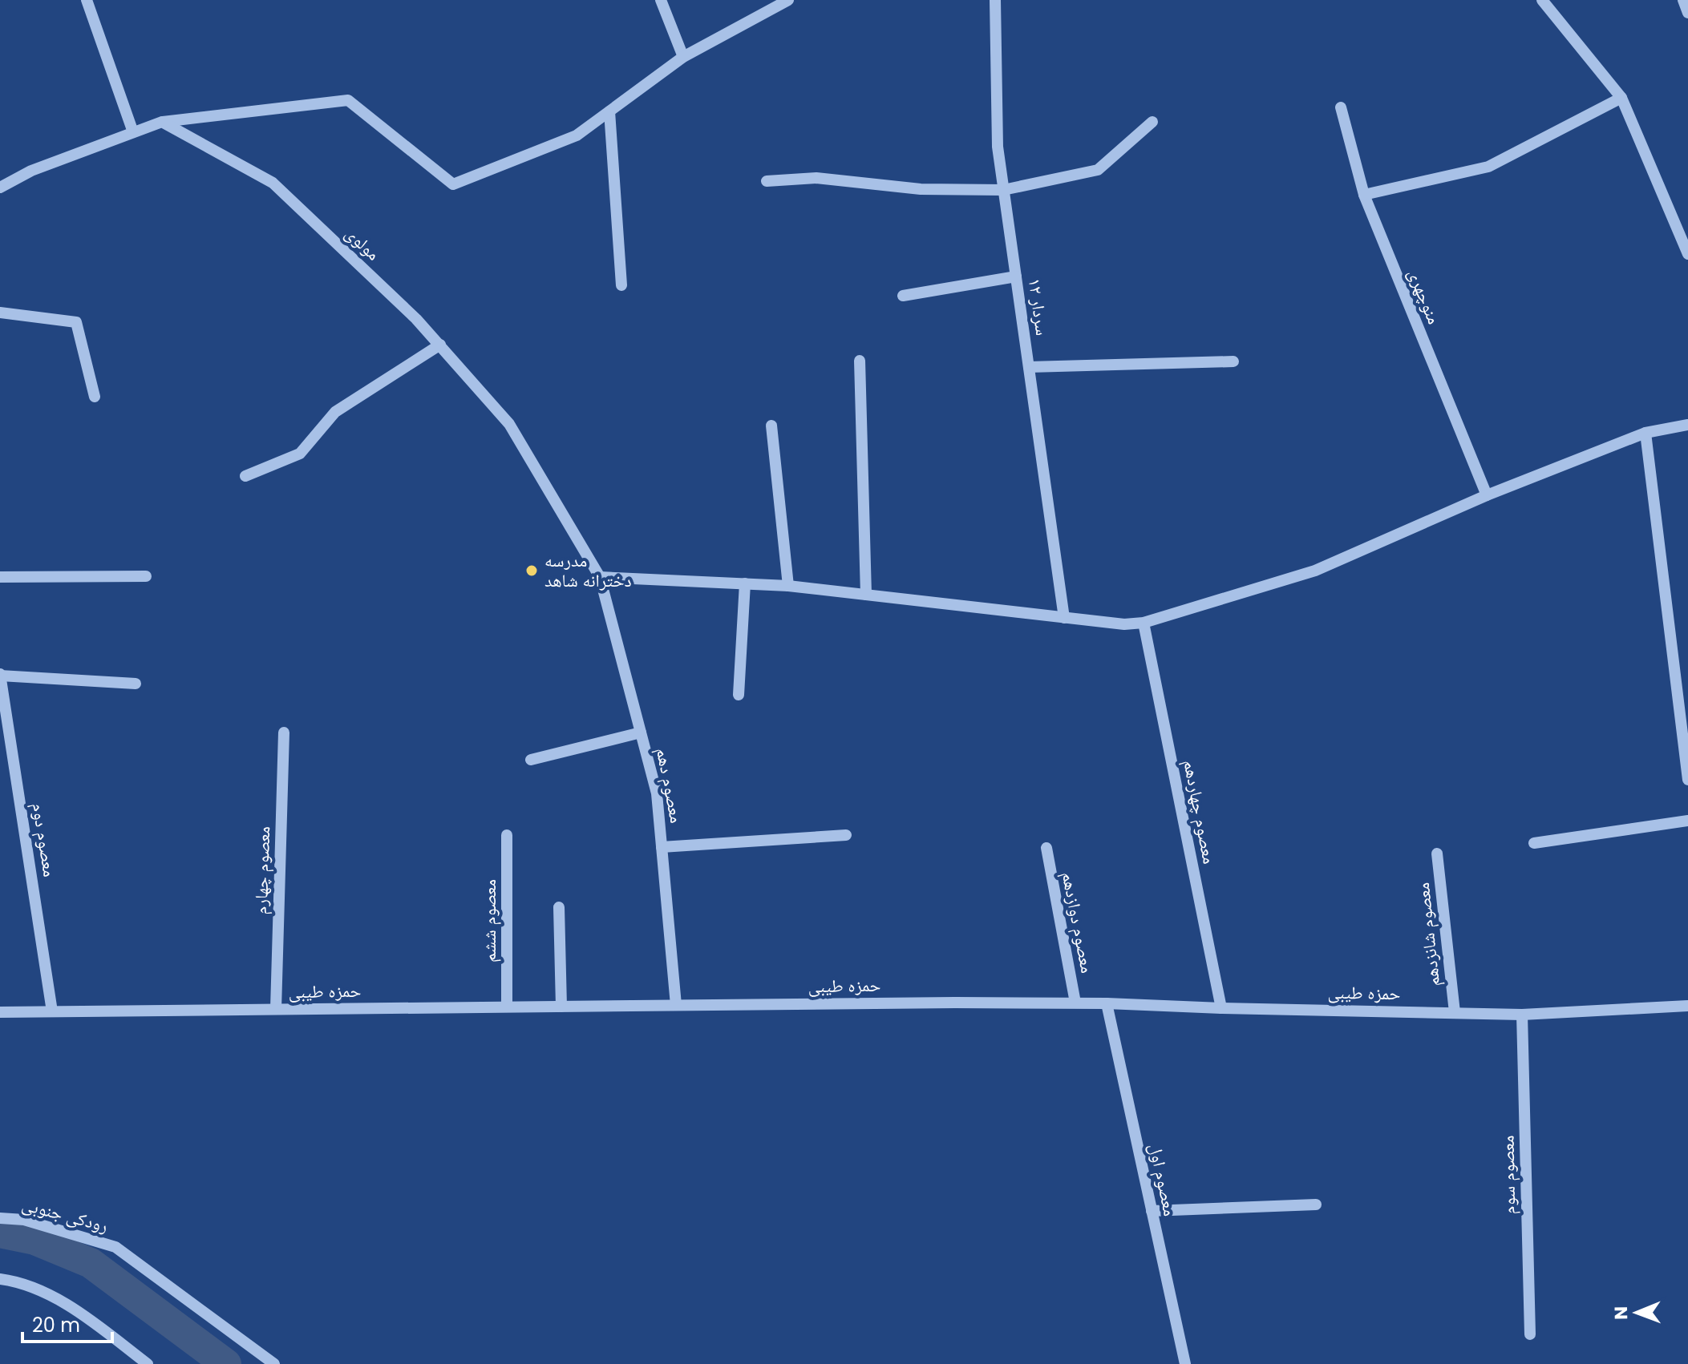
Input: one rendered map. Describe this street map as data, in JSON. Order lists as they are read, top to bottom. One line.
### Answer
{"streets":{"street":["مولوی","منوچهری","سردار ۱۲","معصوم دهم","معصوم چهاردهم","معصوم دوم","معصوم چهارم","معصوم ششم","معصوم دوازدهم","معصوم شانزدهم","حمزه طیبی","معصوم سوم","معصوم اول","رودکی جنوبی"]},"crossings":[["مولوی","معصوم دهم"],["معصوم دهم","حمزه طیبی"],["معصوم چهاردهم","حمزه طیبی"],["معصوم دوم","حمزه طیبی"],["معصوم چهارم","حمزه طیبی"],["معصوم ششم","حمزه طیبی"],["معصوم دوازدهم","حمزه طیبی"],["معصوم شانزدهم","حمزه طیبی"],["حمزه طیبی","معصوم سوم"],["حمزه طیبی","معصوم اول"]],"places":["مدرسه دخترانه شاهد"],"scale_bar":"20 m","north":"left"}
